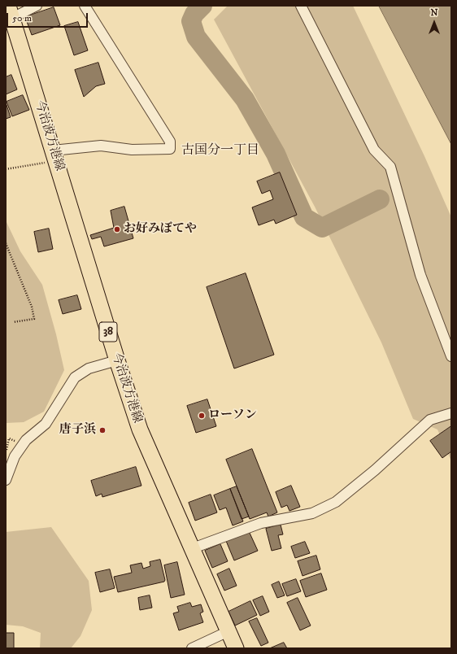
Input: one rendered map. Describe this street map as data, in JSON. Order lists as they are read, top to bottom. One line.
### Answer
{"streets":{"main road":["今治波方港線","38"]},"districts":["古国分一丁目"],"places":["お好みぼてや","ローソン","唐子浜"],"scale_bar":"50 m","north":"top"}
